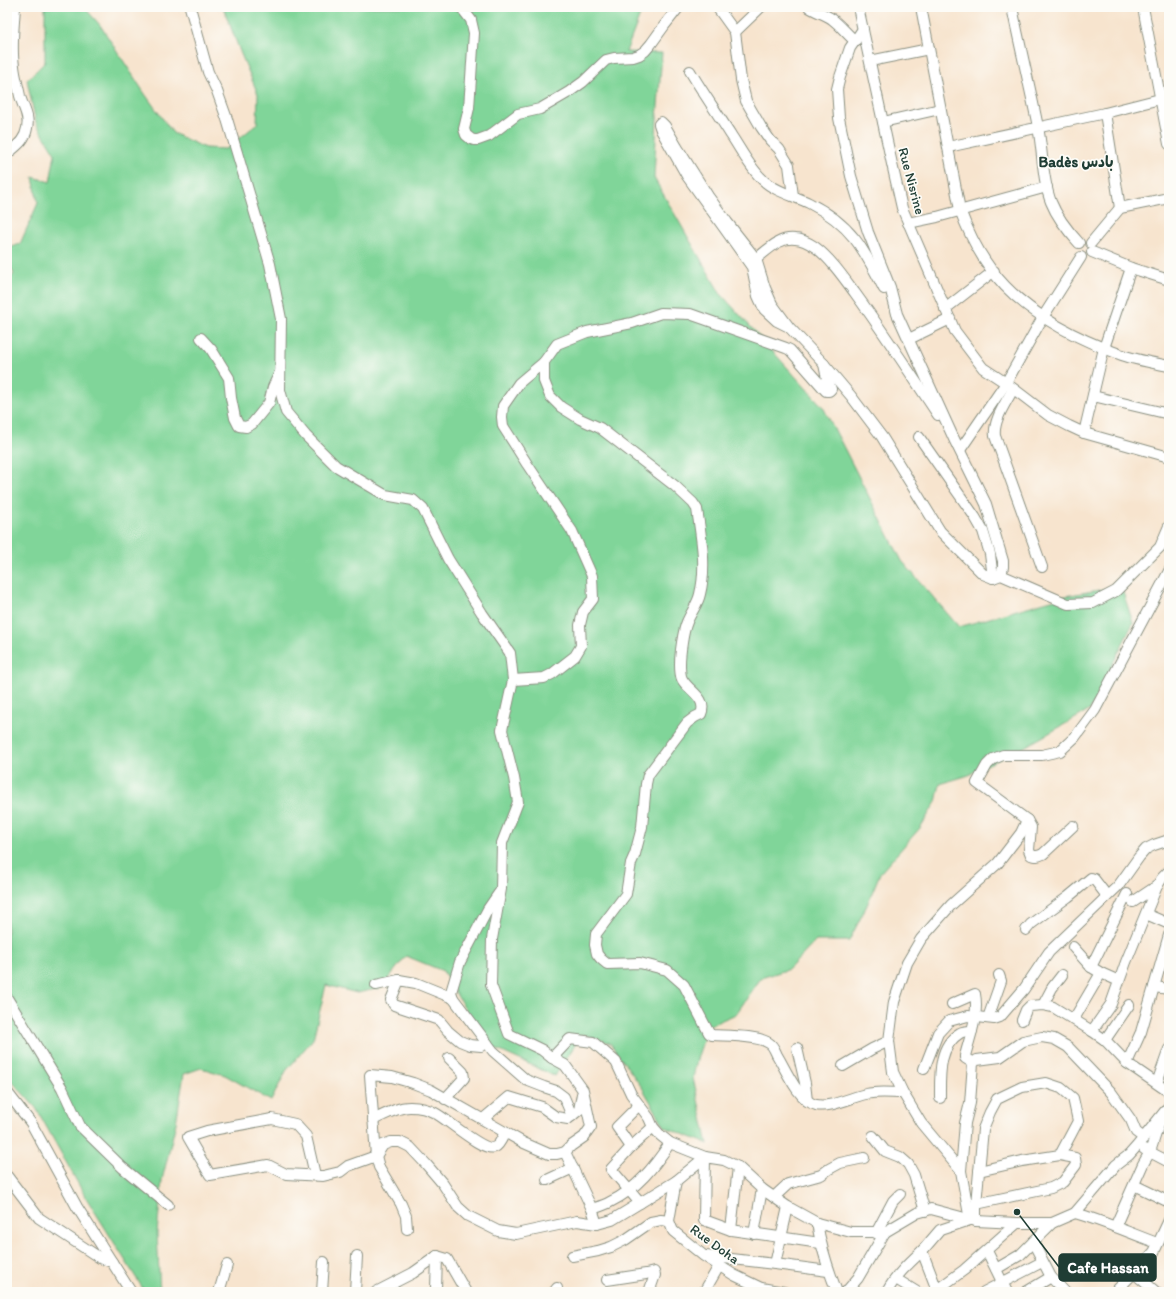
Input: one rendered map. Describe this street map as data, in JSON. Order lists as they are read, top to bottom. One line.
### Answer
{"streets":{"street":["Rue Nisrine","Rue Doha"]},"districts":["Badès بادس"],"places":["Cafe Hassan"]}
